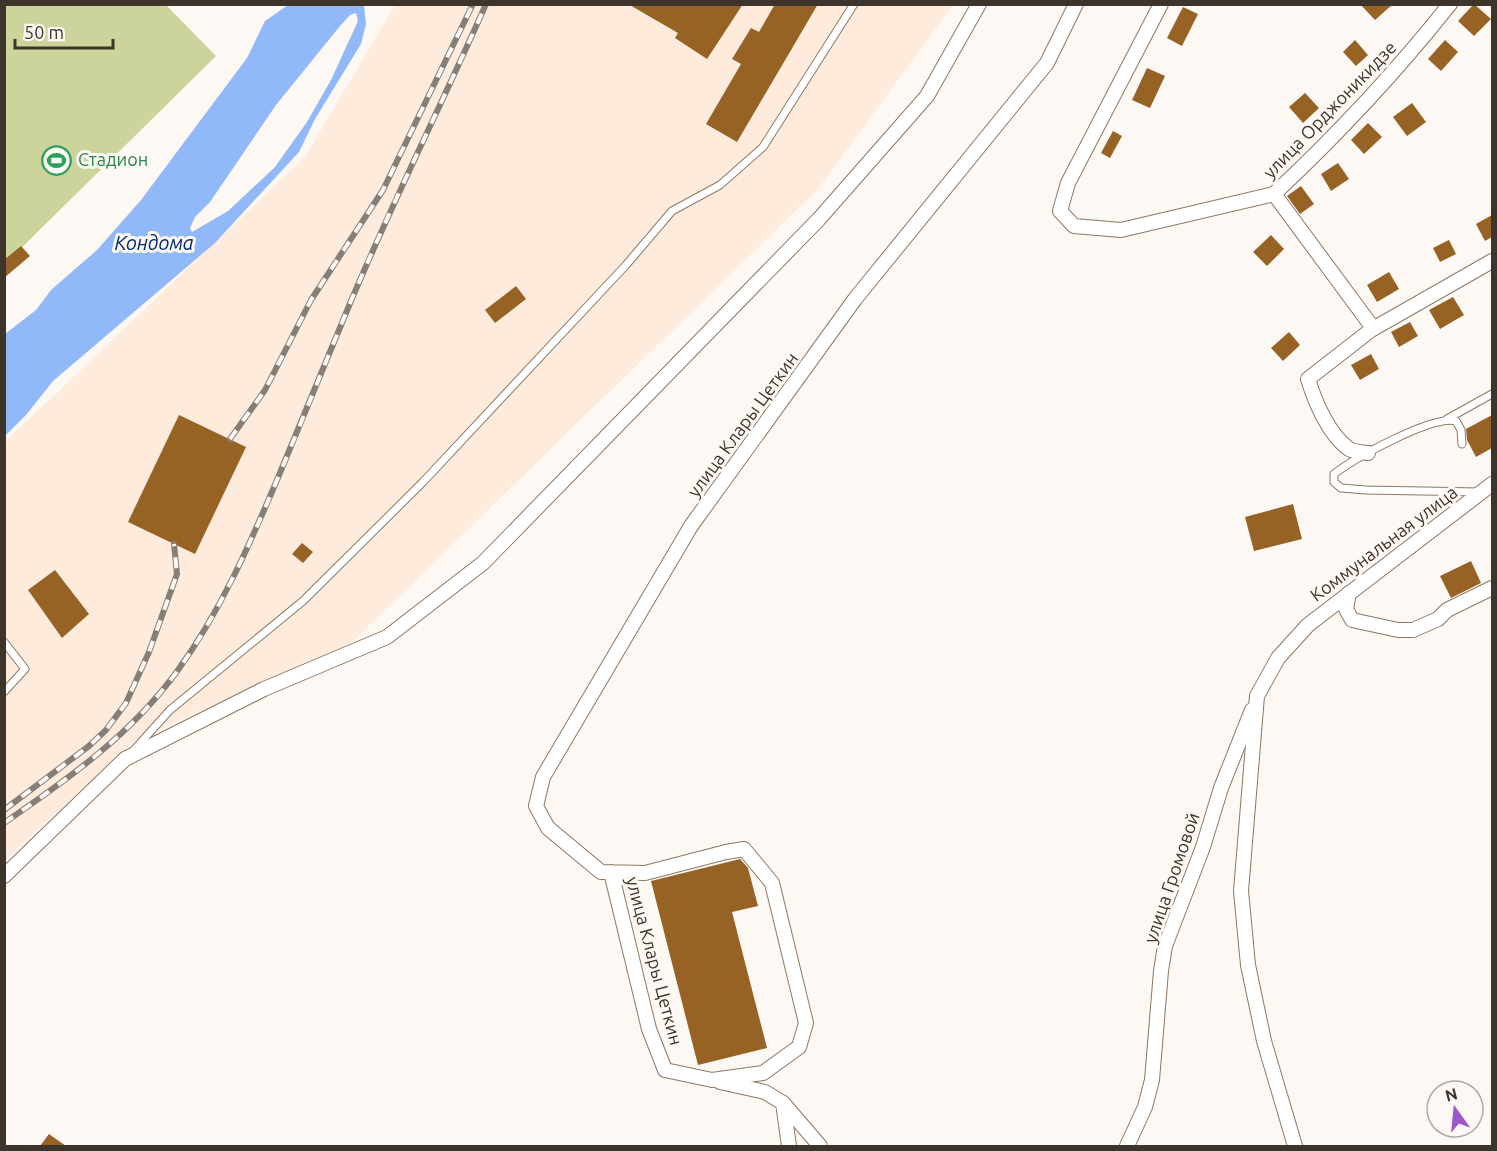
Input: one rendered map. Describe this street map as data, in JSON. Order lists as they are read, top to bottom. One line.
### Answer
{"streets":{"street":["улица Орджоникидзе","улица Клары Цеткин","Коммунальная улица","улица Громовой"]},"crossings":[["Коммунальная улица","улица Громовой"]],"water":["Кондома"],"places":{"sports":["Стадион"]},"scale_bar":"50 m","north":"top"}
